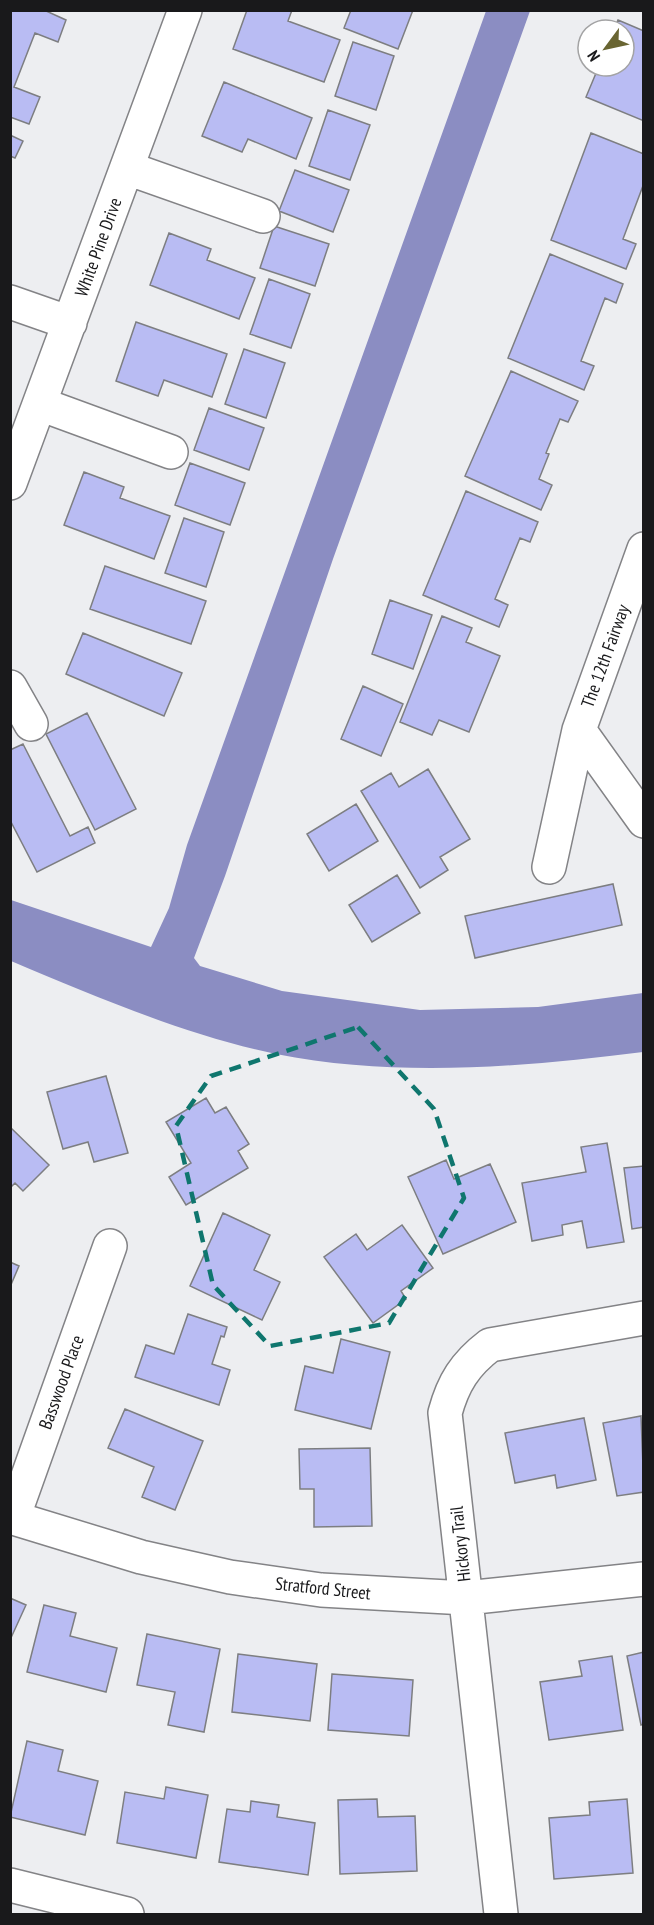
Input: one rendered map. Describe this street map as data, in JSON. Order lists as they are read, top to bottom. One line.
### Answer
{"streets":{"street":["White Pine Drive","The 12th Fairway","Basswood Place","Hickory Trail","Stratford Street"]},"crossings":[["Basswood Place","Stratford Street"],["Hickory Trail","Stratford Street"]],"north":"bottom left"}
